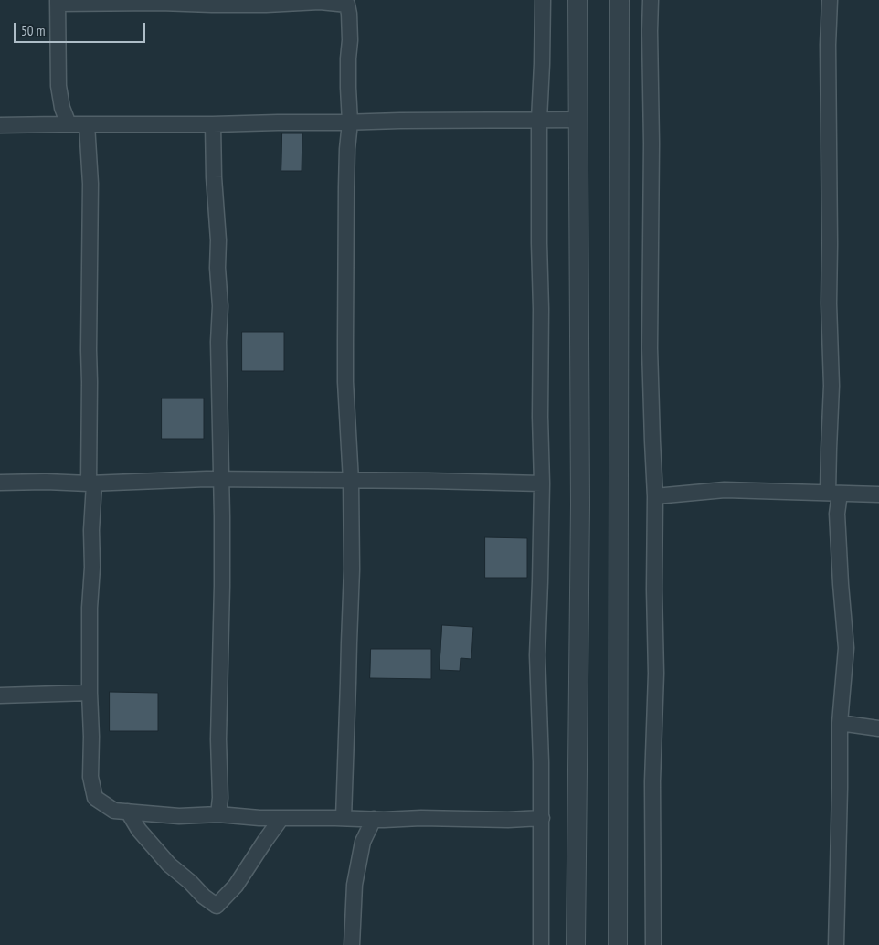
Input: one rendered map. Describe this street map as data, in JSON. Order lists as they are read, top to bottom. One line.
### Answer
{"scale_bar":"50 m"}
